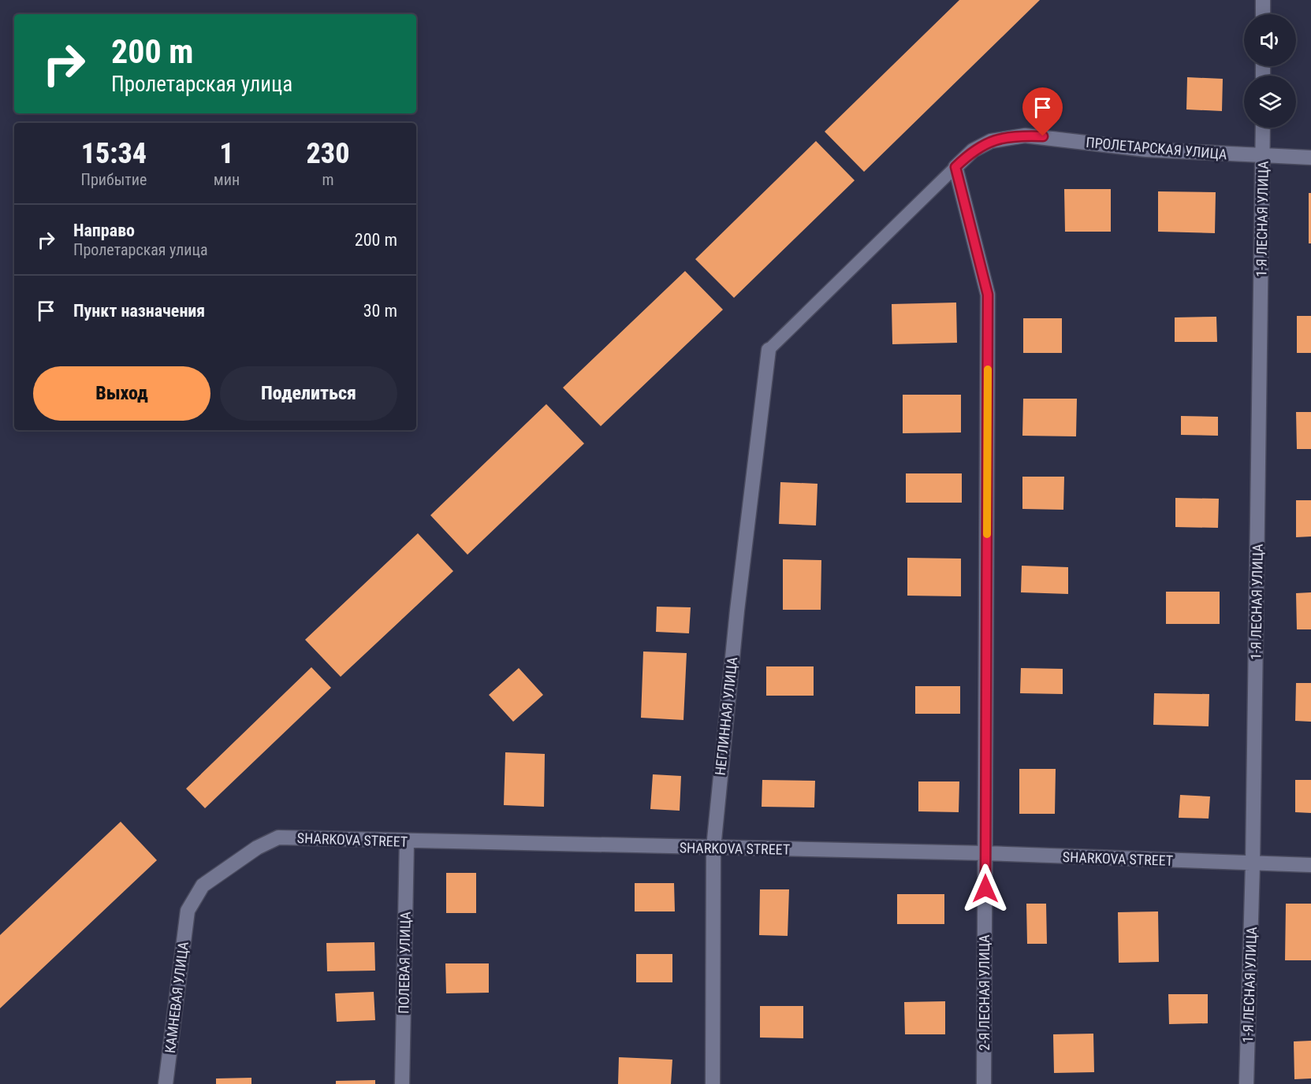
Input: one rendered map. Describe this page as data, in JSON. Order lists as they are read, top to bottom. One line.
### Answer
{"streets":{"street":["ПРОЛЕТАРСКАЯ УЛИЦА","1-Я ЛЕСНАЯ УЛИЦА","НЕГЛИННАЯ УЛИЦА","SHARKOVA STREET","ПОЛЕВАЯ УЛИЦА","2-Я ЛЕСНАЯ УЛИЦА","КАМНЕВАЯ УЛИЦА"]},"crossings":[["ПРОЛЕТАРСКАЯ УЛИЦА","1-Я ЛЕСНАЯ УЛИЦА"],["ПРОЛЕТАРСКАЯ УЛИЦА","2-Я ЛЕСНАЯ УЛИЦА"],["1-Я ЛЕСНАЯ УЛИЦА","SHARKOVA STREET"],["НЕГЛИННАЯ УЛИЦА","SHARKOVA STREET"],["SHARKOVA STREET","ПОЛЕВАЯ УЛИЦА"],["SHARKOVA STREET","2-Я ЛЕСНАЯ УЛИЦА"],["SHARKOVA STREET","КАМНЕВАЯ УЛИЦА"]],"page":{"turn":["200 m","Пролетарская улица"],"eta":["15:34","Прибытие","1","мин","230","m"],"list":[{"name":"Направо","note":"Пролетарская улица","value":"200 m"},{"name":"Пункт назначения","value":"30 m"}],"buttons":["Выход","Поделиться"]}}
